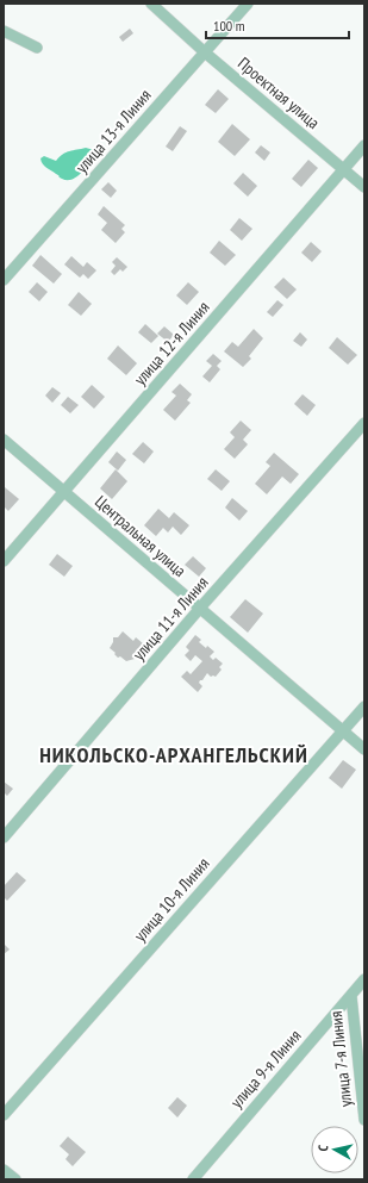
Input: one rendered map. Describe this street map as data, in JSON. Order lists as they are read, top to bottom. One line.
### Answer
{"streets":{"street":["Проектная улица","улица 13-я Линия","улица 12-я Линия","Центральная улица","улица 11-я Линия","улица 10-я Линия","улица 7-я Линия","улица 9-я Линия"]},"crossings":[["Проектная улица","улица 13-я Линия"],["Проектная улица","улица 12-я Линия"],["улица 12-я Линия","Центральная улица"],["Центральная улица","улица 11-я Линия"],["Центральная улица","улица 10-я Линия"],["улица 7-я Линия","улица 9-я Линия"]],"districts":["НИКОЛЬСКО-АРХАНГЕЛЬСКИЙ"],"scale_bar":"100 m","north":"left"}
